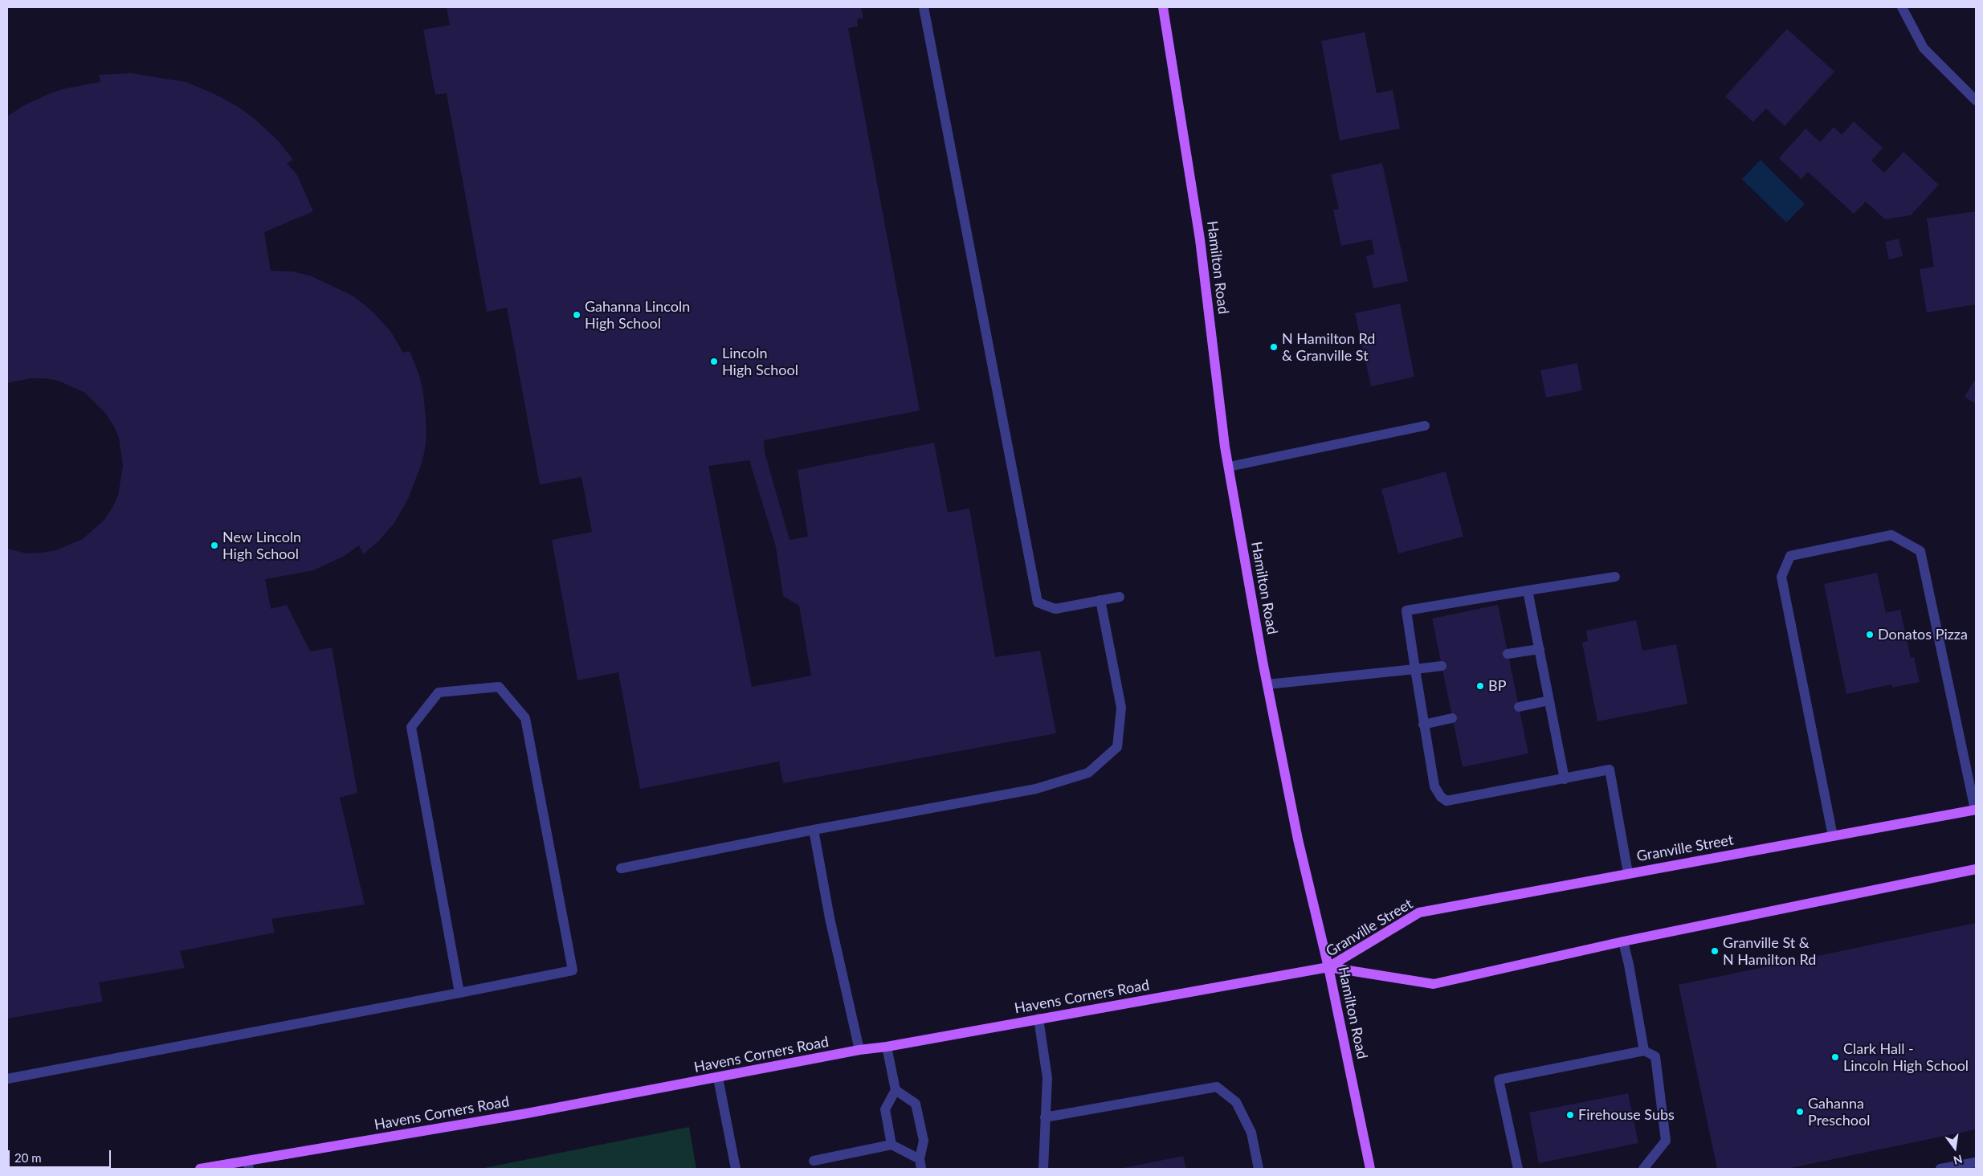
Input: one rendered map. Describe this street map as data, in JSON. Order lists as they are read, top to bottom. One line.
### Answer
{"streets":{"main road":["Hamilton Road","Granville Street","Havens Corners Road"]},"crossings":[["Hamilton Road","Granville Street"],["Hamilton Road","Havens Corners Road"],["Granville Street","Havens Corners Road"]],"places":["Gahanna Lincoln High School","N Hamilton Rd & Granville St","Lincoln High School","New Lincoln High School","Donatos Pizza","BP","Granville St & N Hamilton Rd","Clark Hall - Lincoln High School","Gahanna Preschool","Firehouse Subs"],"scale_bar":"20 m","north":"bottom"}
